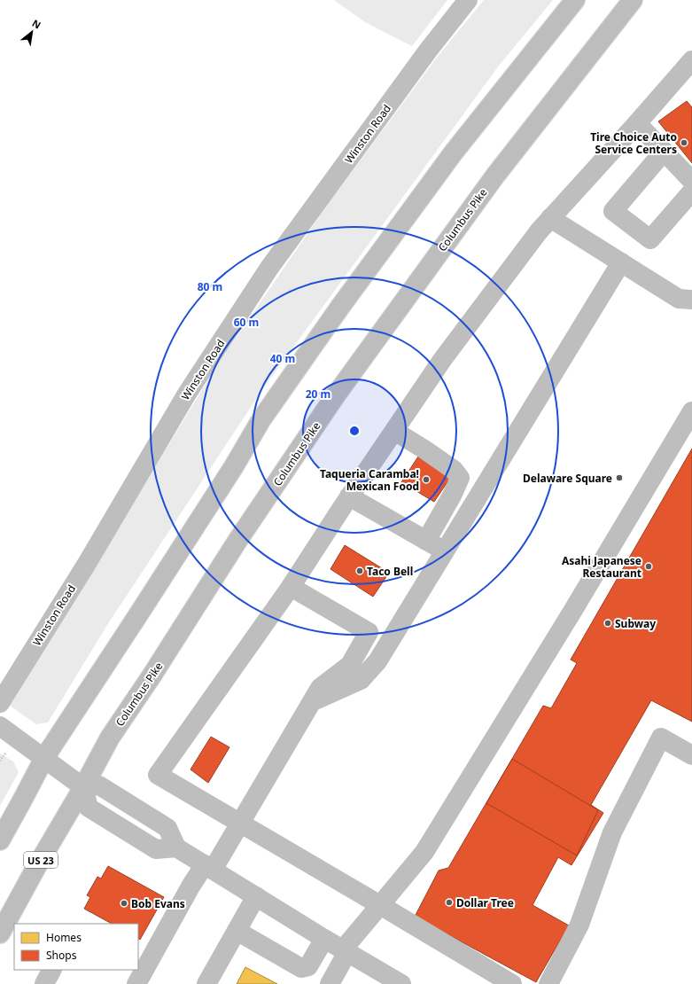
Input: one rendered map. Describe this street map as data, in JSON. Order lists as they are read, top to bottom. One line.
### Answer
{"streets":{"highway":["Columbus Pike","US 23"],"street":["Winston Road"]},"places":["Tire Choice Auto Service Centers","Delaware Square","Taqueria Caramba! Mexican Food","Asahi Japanese Restaurant","Taco Bell","Subway","Dollar Tree","Bob Evans"],"legend":["Homes","Shops"],"north":"top right","rings":["80 m","60 m","40 m","20 m"]}
